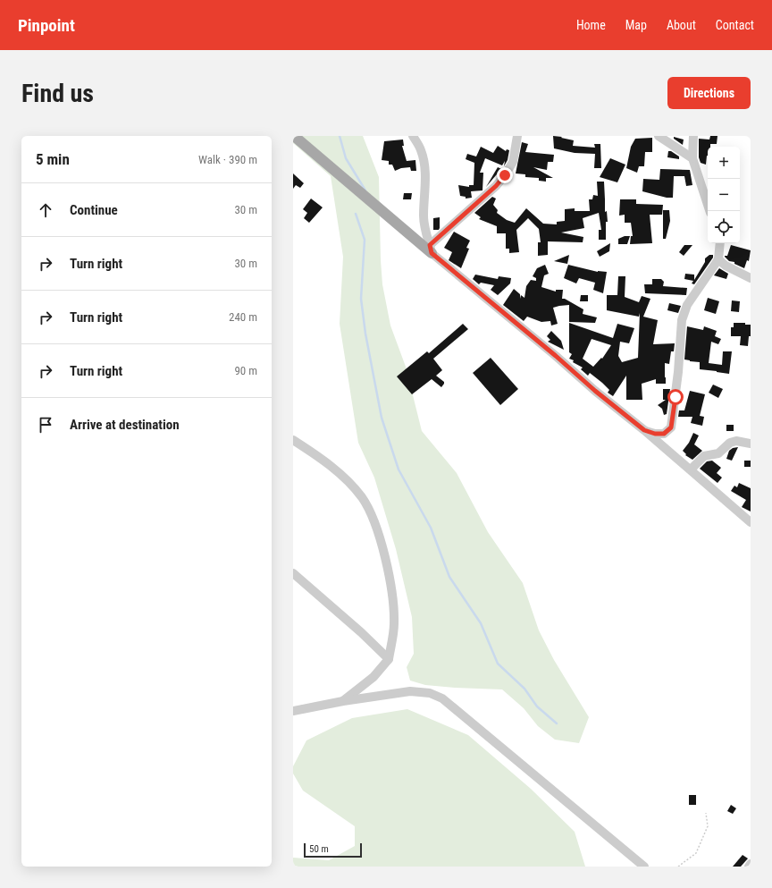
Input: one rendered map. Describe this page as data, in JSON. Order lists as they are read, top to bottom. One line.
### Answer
{"scale_bar":"50 m","page":{"header":"Pinpoint","nav":["Home","Map","About","Contact"],"buttons":"Directions","title":"Find us","heading":["5 min","Walk · 390 m"],"map_buttons":["+","−"],"list":[["Continue","30 m"],["Turn right","30 m"],["Turn right","240 m"],["Turn right","90 m"],"Arrive at destination"],"scale":"50 m"}}
